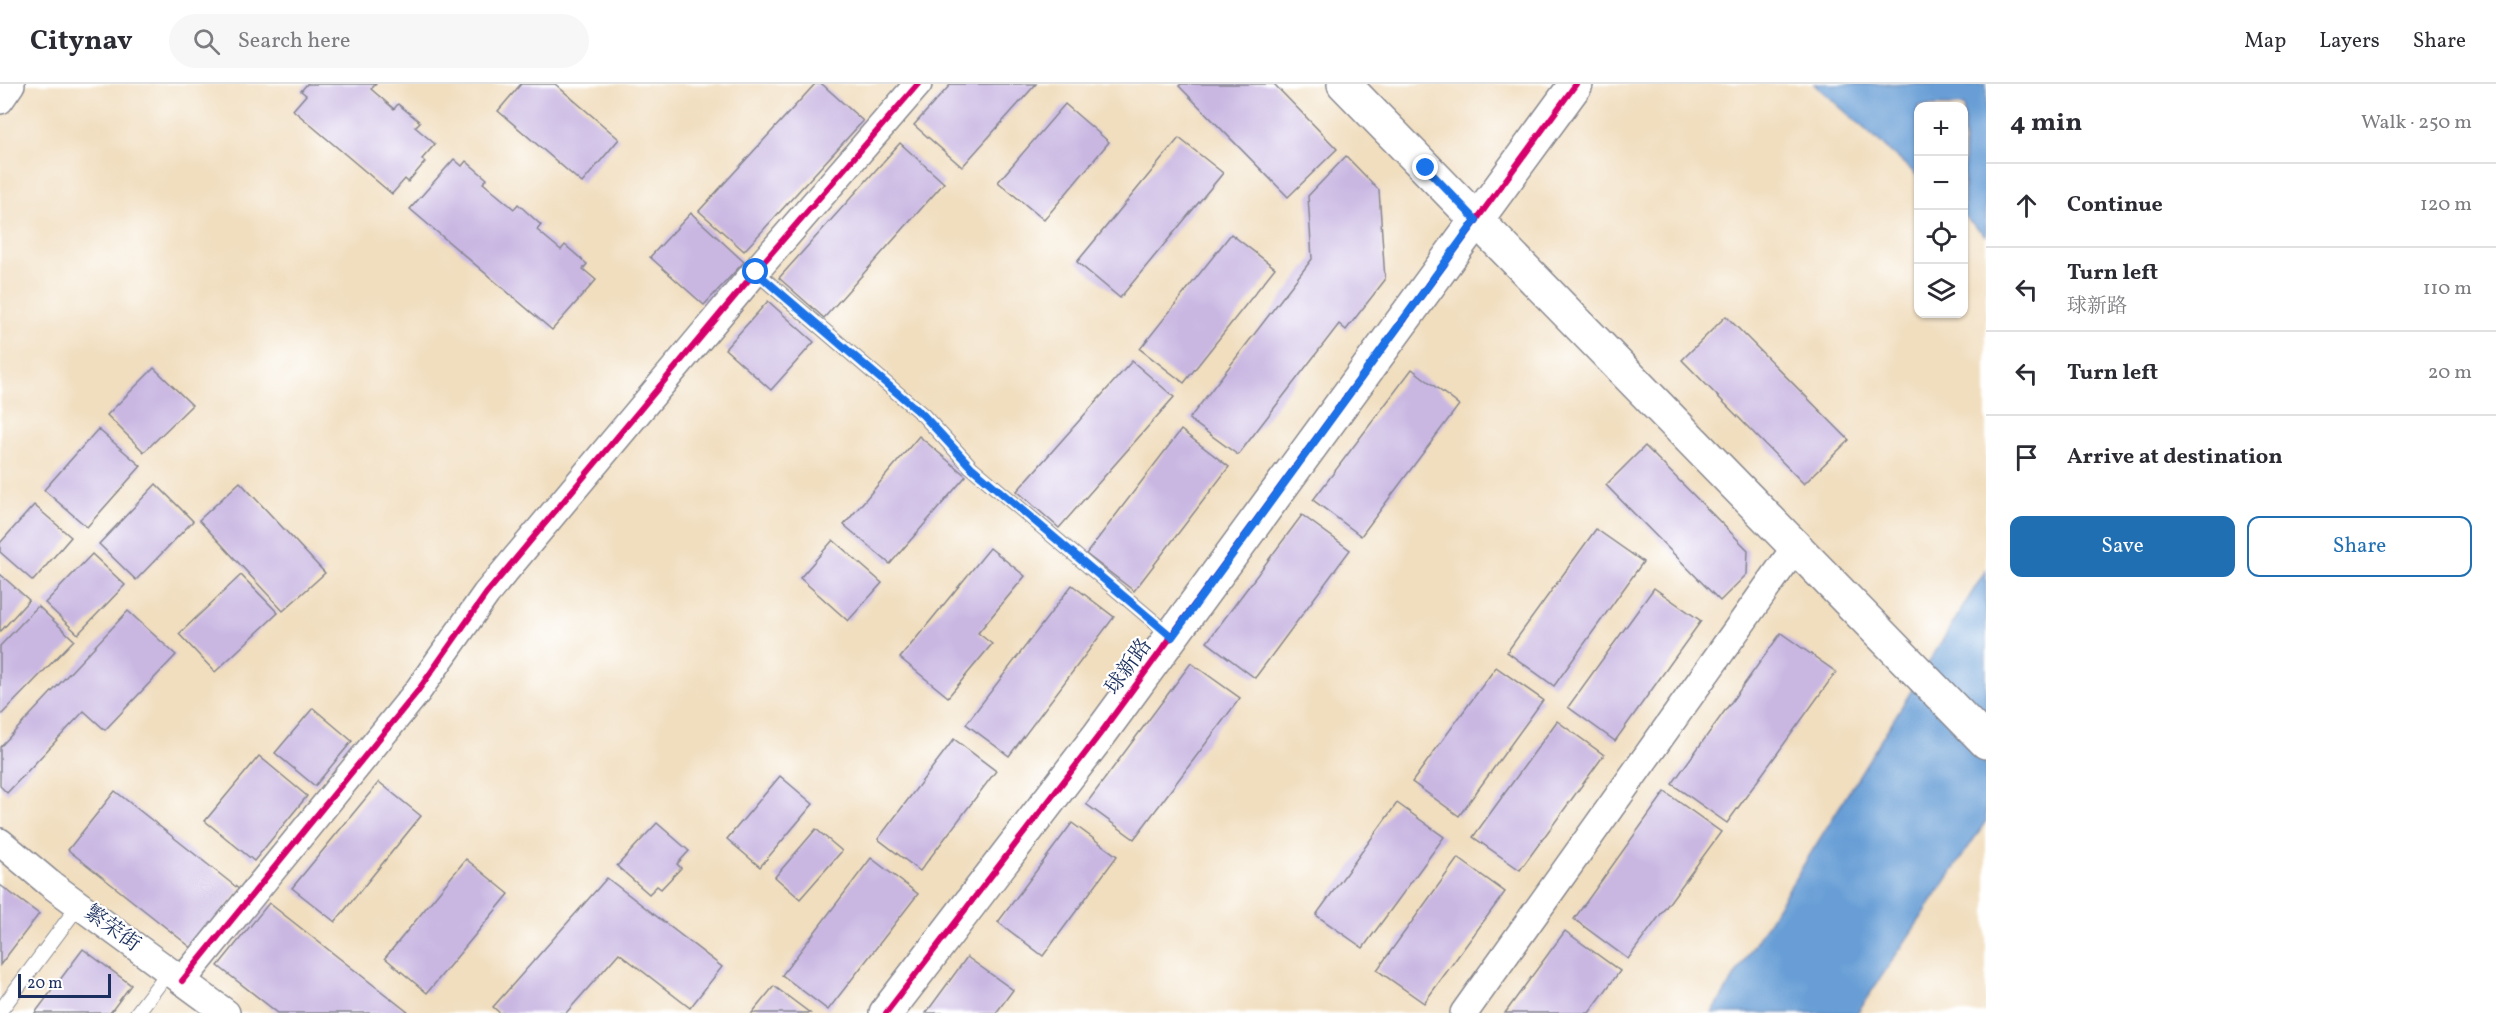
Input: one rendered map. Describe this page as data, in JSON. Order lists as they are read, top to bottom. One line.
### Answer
{"streets":{"street":["球新路","繁荣街"]},"scale_bar":"20 m","page":{"header":"Citynav","search":"Search here","nav":["Map","Layers","Share"],"heading":["4 min","Walk · 250 m"],"map_buttons":["+","−"],"list":[["Continue","120 m"],["Turn left","球新路","110 m"],["Turn left","20 m"],"Arrive at destination"],"buttons":["Save","Share"],"scale":"20 m"}}
